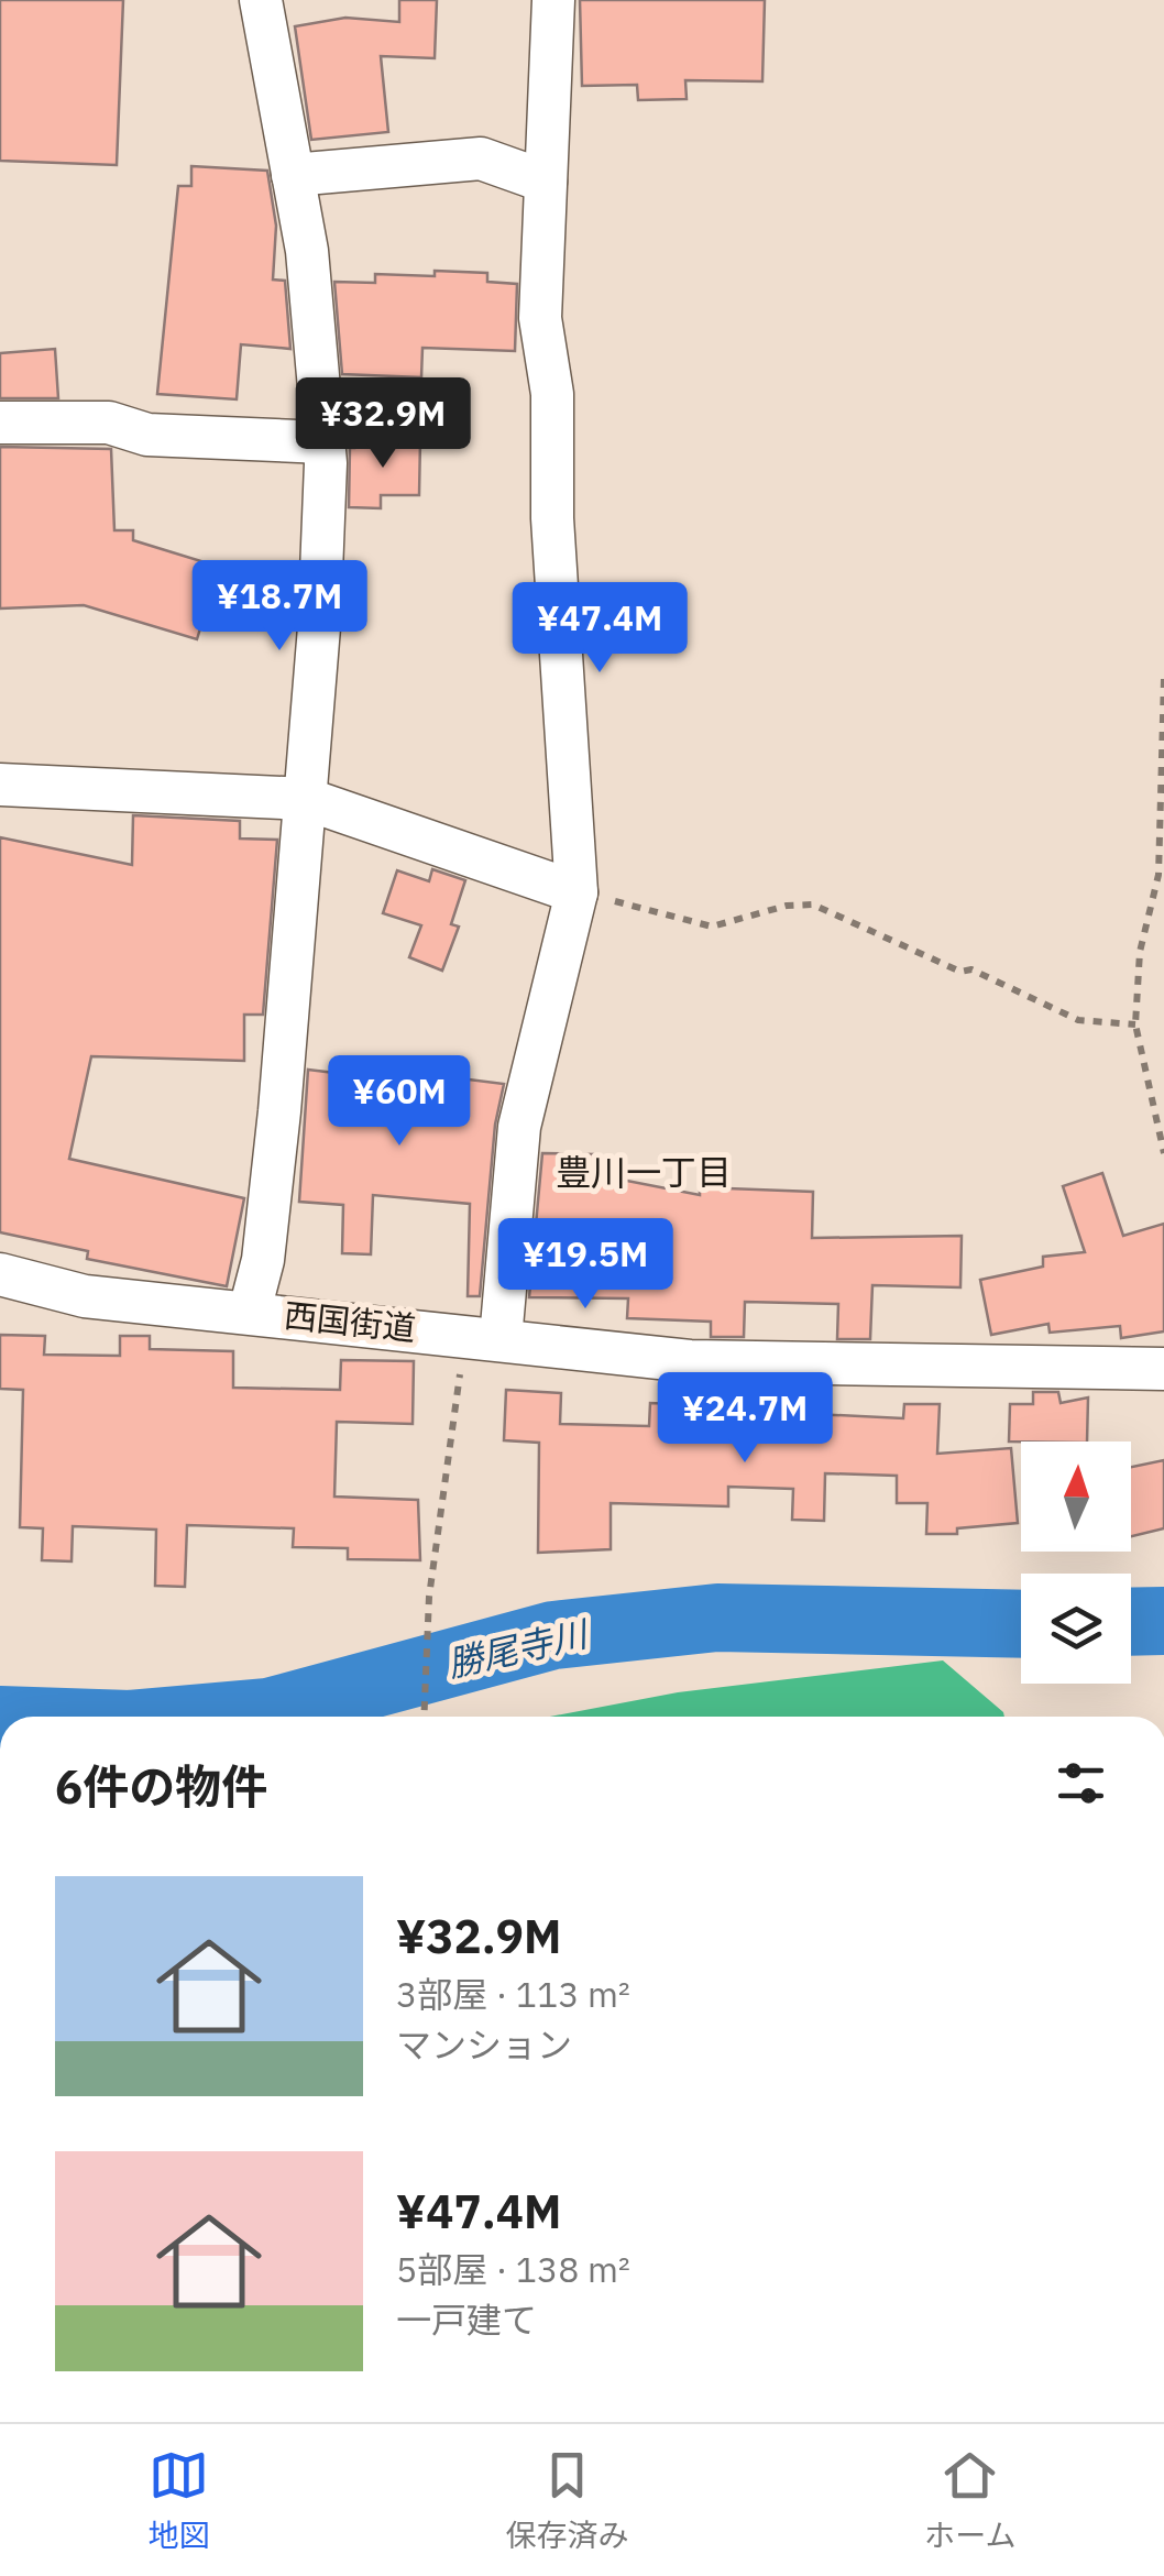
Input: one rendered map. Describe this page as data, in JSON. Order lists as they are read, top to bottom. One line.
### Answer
{"streets":{"street":["西国街道"]},"districts":["豊川一丁目"],"water":["勝尾寺川"],"north":"top","page":{"price":["¥32.9M","¥18.7M","¥47.4M","¥60M","¥19.5M","¥24.7M"],"heading":"6件の物件","list":[{"name":"¥32.9M","note":"3部屋 · 113 m² · マンション"},{"name":"¥47.4M","note":"5部屋 · 138 m² · 一戸建て"}],"tabs":["地図","保存済み","ホーム"]}}
